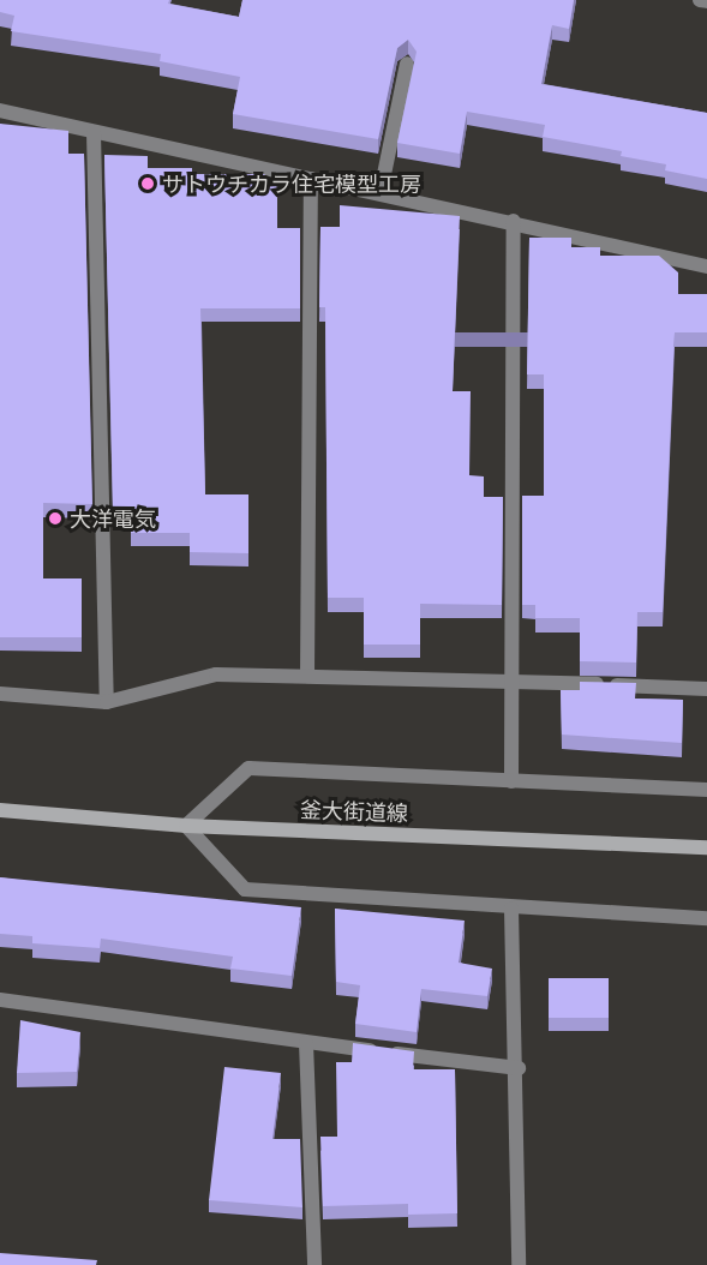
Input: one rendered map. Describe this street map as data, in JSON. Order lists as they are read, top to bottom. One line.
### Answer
{"streets":{"street":["釜大街道線"]},"places":["サトウチカラ住宅模型工房","大洋電気"]}
